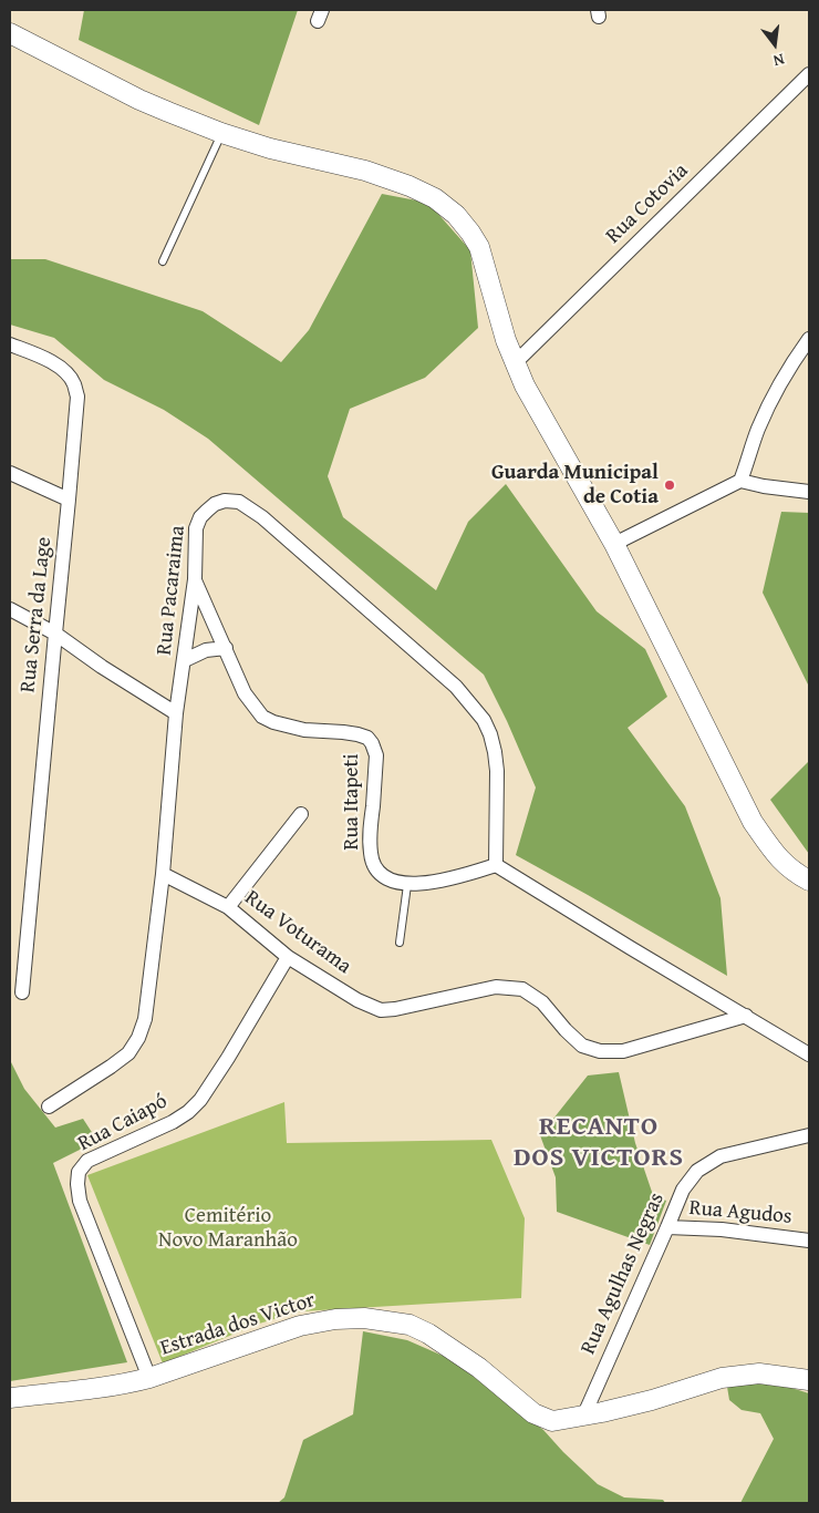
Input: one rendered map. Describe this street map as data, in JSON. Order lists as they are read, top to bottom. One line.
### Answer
{"streets":{"main road":["Estrada dos Victor"],"street":["Rua Cotovia","Rua Pacaraima","Rua Serra da Lage","Rua Itapeti","Rua Voturama","Rua Caiapó","Rua Agudos","Rua Agulhas Negras"]},"crossings":[["Rua Pacaraima","Rua Itapeti"],["Rua Pacaraima","Rua Voturama"],["Rua Voturama","Rua Caiapó"],["Rua Caiapó","Estrada dos Victor"],["Rua Agudos","Rua Agulhas Negras"],["Rua Agulhas Negras","Estrada dos Victor"]],"districts":["RECANTO DOS VICTORS"],"parks":["Cemitério Novo Maranhão"],"places":["Guarda Municipal de Cotia"],"north":"bottom"}
